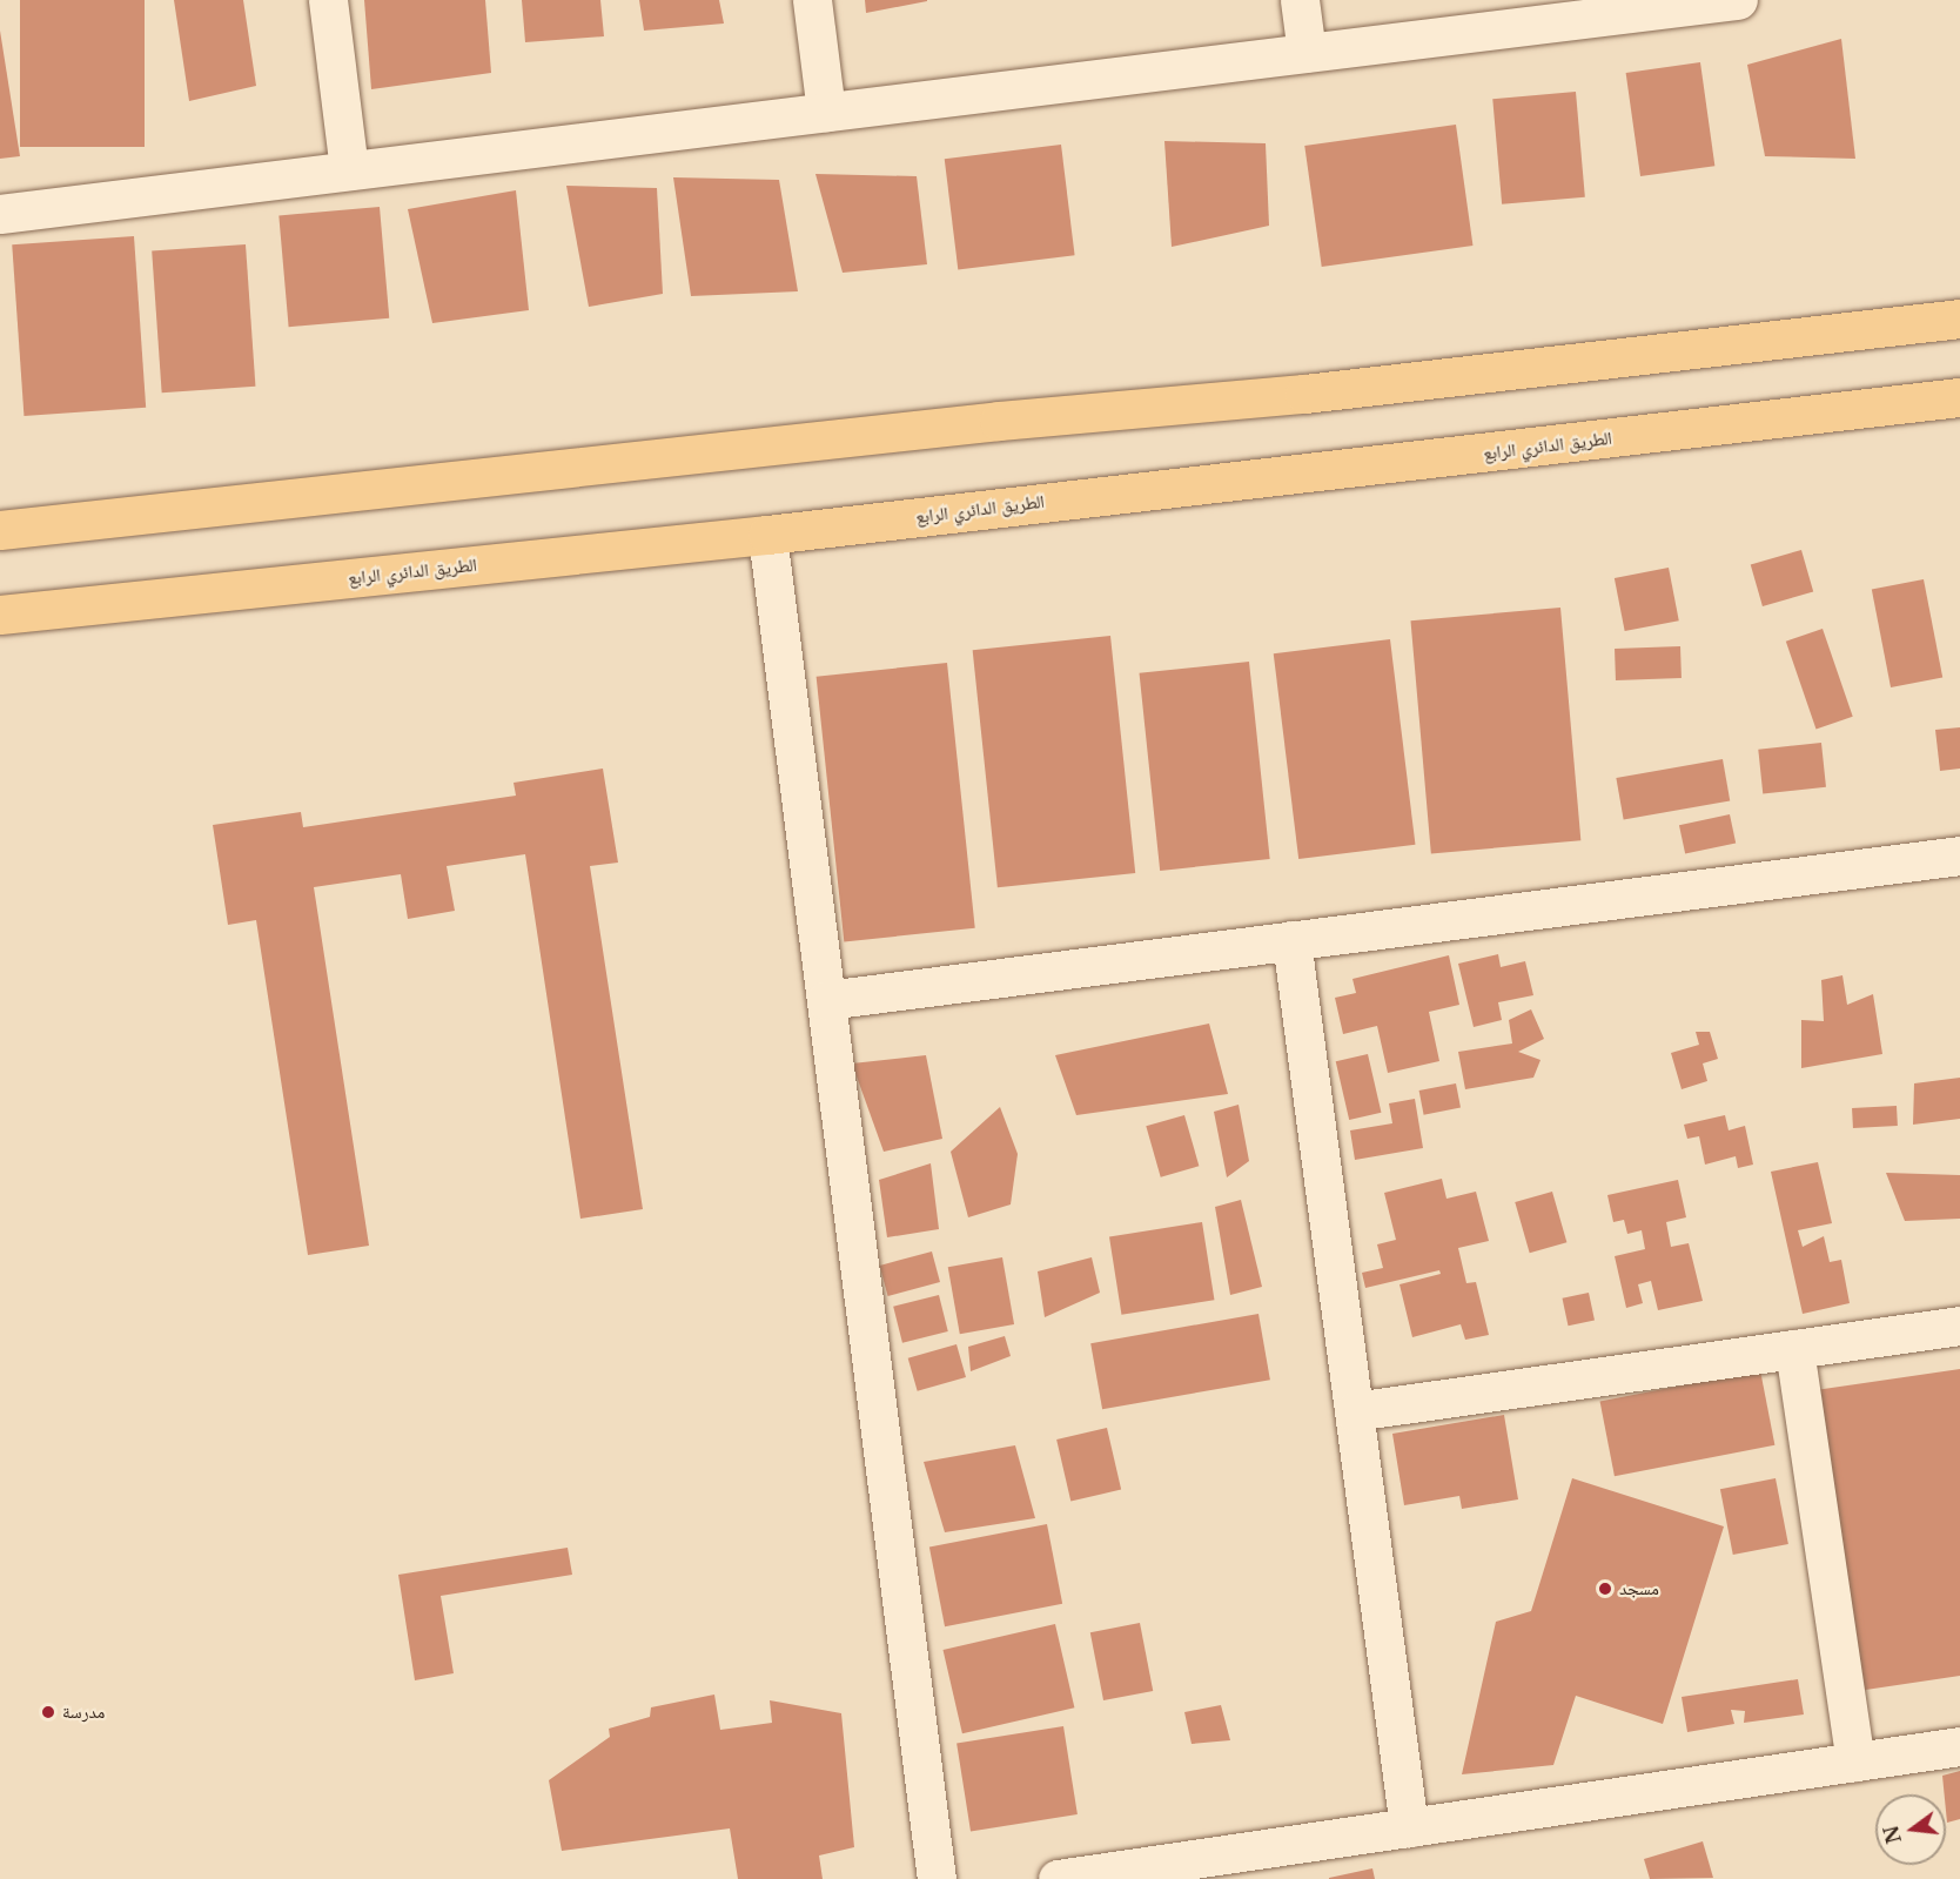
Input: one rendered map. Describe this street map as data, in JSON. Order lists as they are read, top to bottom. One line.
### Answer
{"streets":{"main road":["الطريق الدائري الرابع"]},"places":["مسجد","مدرسة"],"north":"left"}
